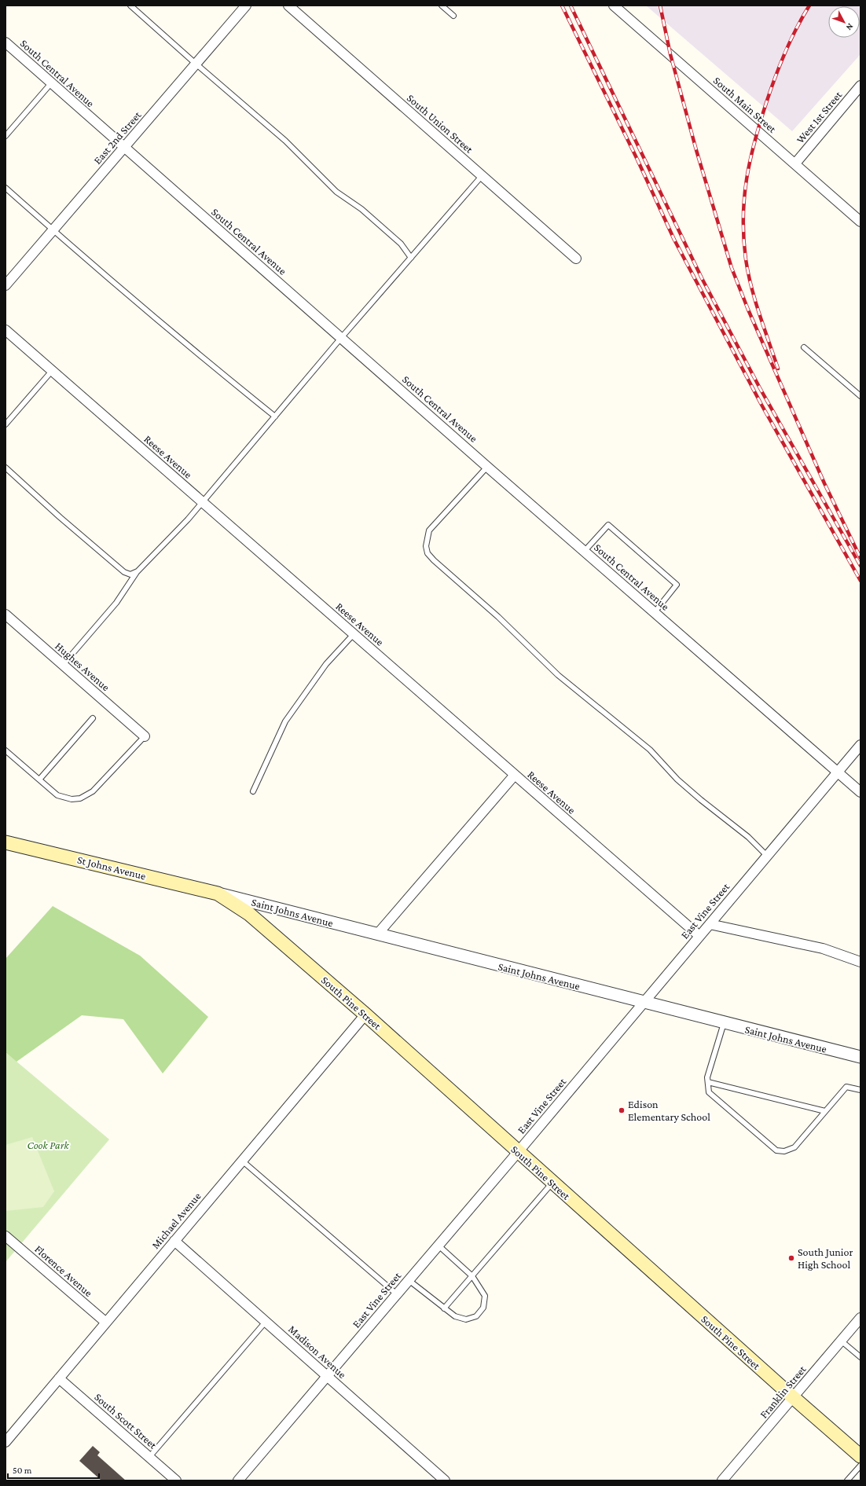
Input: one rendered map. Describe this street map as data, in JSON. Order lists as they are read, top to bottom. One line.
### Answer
{"streets":{"main road":["St Johns Avenue","South Pine Street"],"street":["South Central Avenue","South Main Street","West 1st Street","South Union Street","East 2nd Street","Reese Avenue","Hughes Avenue","East Vine Street","Saint Johns Avenue","Michael Avenue","Florence Avenue","Madison Avenue","Franklin Street","South Scott Street"]},"crossings":[["South Central Avenue","East 2nd Street"],["South Central Avenue","East Vine Street"],["South Main Street","West 1st Street"],["Reese Avenue","East Vine Street"],["St Johns Avenue","Saint Johns Avenue"],["St Johns Avenue","South Pine Street"],["East Vine Street","Saint Johns Avenue"],["East Vine Street","South Pine Street"],["East Vine Street","Madison Avenue"],["Saint Johns Avenue","South Pine Street"],["South Pine Street","Michael Avenue"],["South Pine Street","Franklin Street"],["Michael Avenue","Florence Avenue"],["Michael Avenue","Madison Avenue"],["Michael Avenue","South Scott Street"]],"parks":["Cook Park"],"places":["Edison Elementary School","South Junior High School"],"scale_bar":"50 m","north":"bottom right"}
